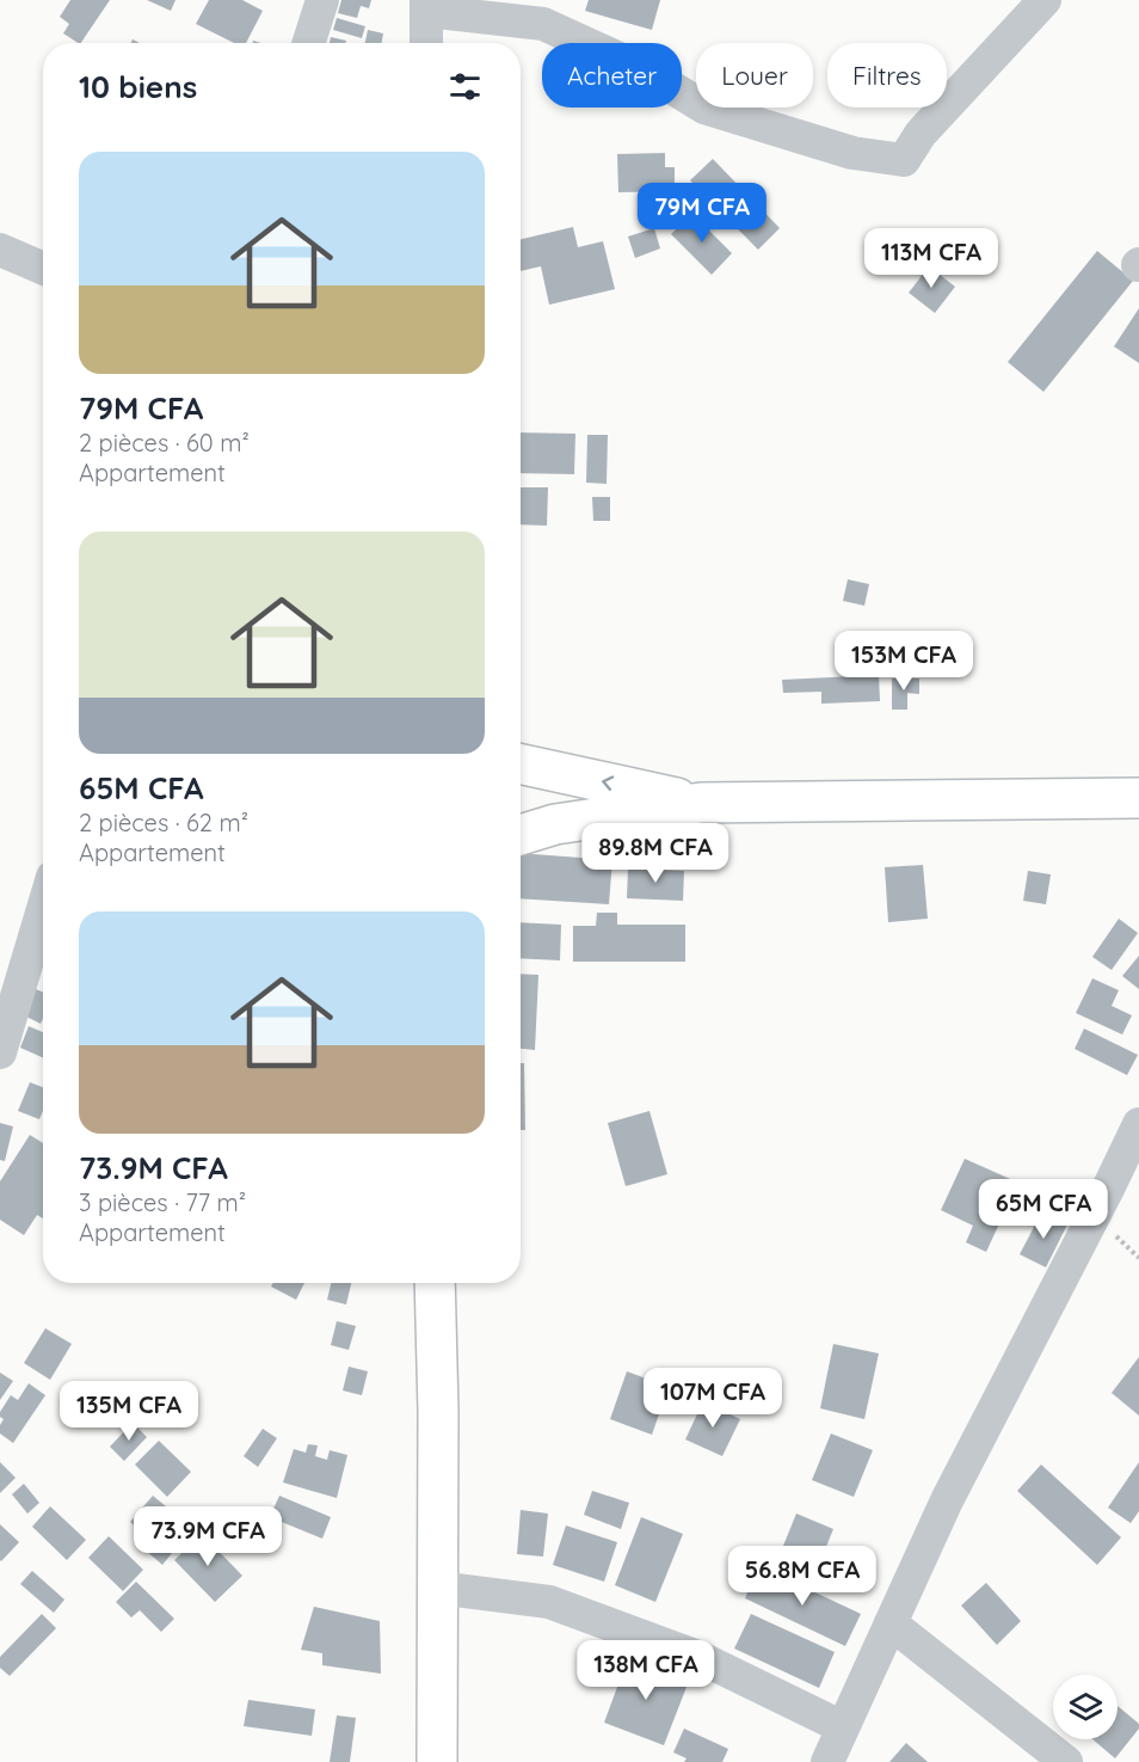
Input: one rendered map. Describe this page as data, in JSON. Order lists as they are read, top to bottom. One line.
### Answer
{"page":{"chip":["Acheter","Louer","Filtres"],"heading":"10 biens","list":[{"name":"79M CFA","note":"2 pièces · 60 m² · Appartement"},{"name":"65M CFA","note":"2 pièces · 62 m² · Appartement"},{"name":"73.9M CFA","note":"3 pièces · 77 m² · Appartement"}],"price":["79M CFA","113M CFA","153M CFA","89.8M CFA","65M CFA","107M CFA","135M CFA","73.9M CFA","56.8M CFA","138M CFA"]}}
